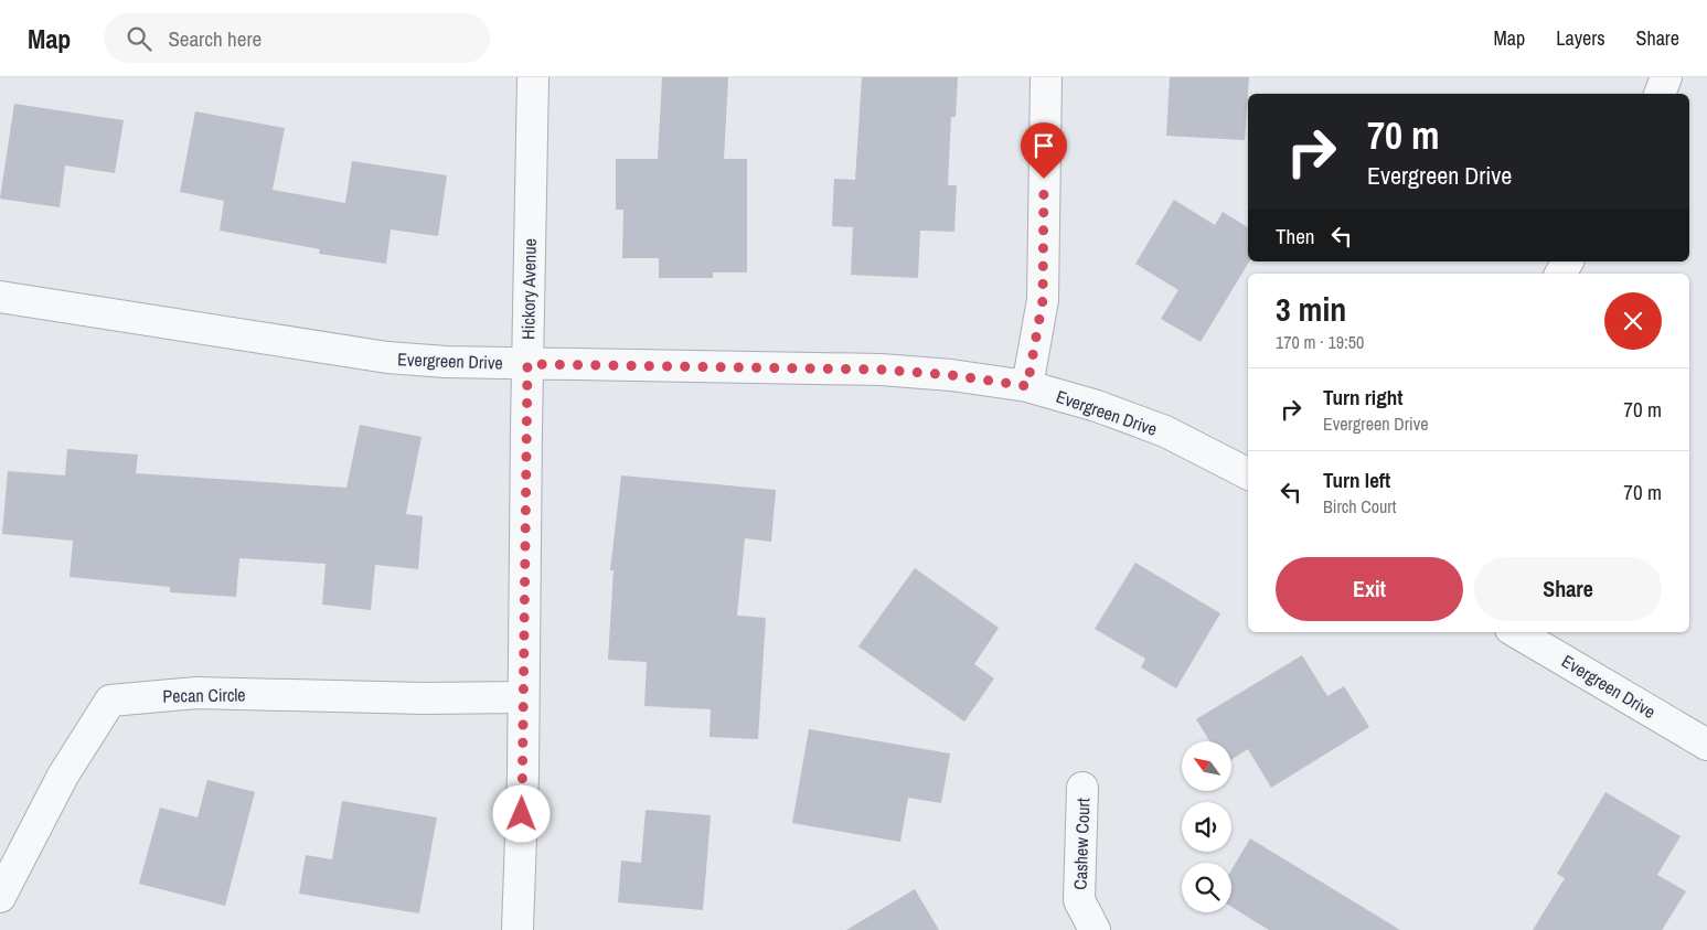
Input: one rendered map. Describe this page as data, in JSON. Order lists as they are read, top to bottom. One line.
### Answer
{"streets":{"street":["Hickory Avenue","Evergreen Drive","Pecan Circle","Cashew Court"]},"crossings":[["Hickory Avenue","Evergreen Drive"],["Hickory Avenue","Pecan Circle"]],"north":"top left","page":{"header":"Map","search":"Search here","nav":["Map","Layers","Share"],"turn":["70 m","Evergreen Drive"],"then":"Then","heading":["3 min","170 m · 19:50"],"list":[{"name":"Turn right","note":"Evergreen Drive","value":"70 m"},{"name":"Turn left","note":"Birch Court","value":"70 m"}],"buttons":["Exit","Share"]}}
